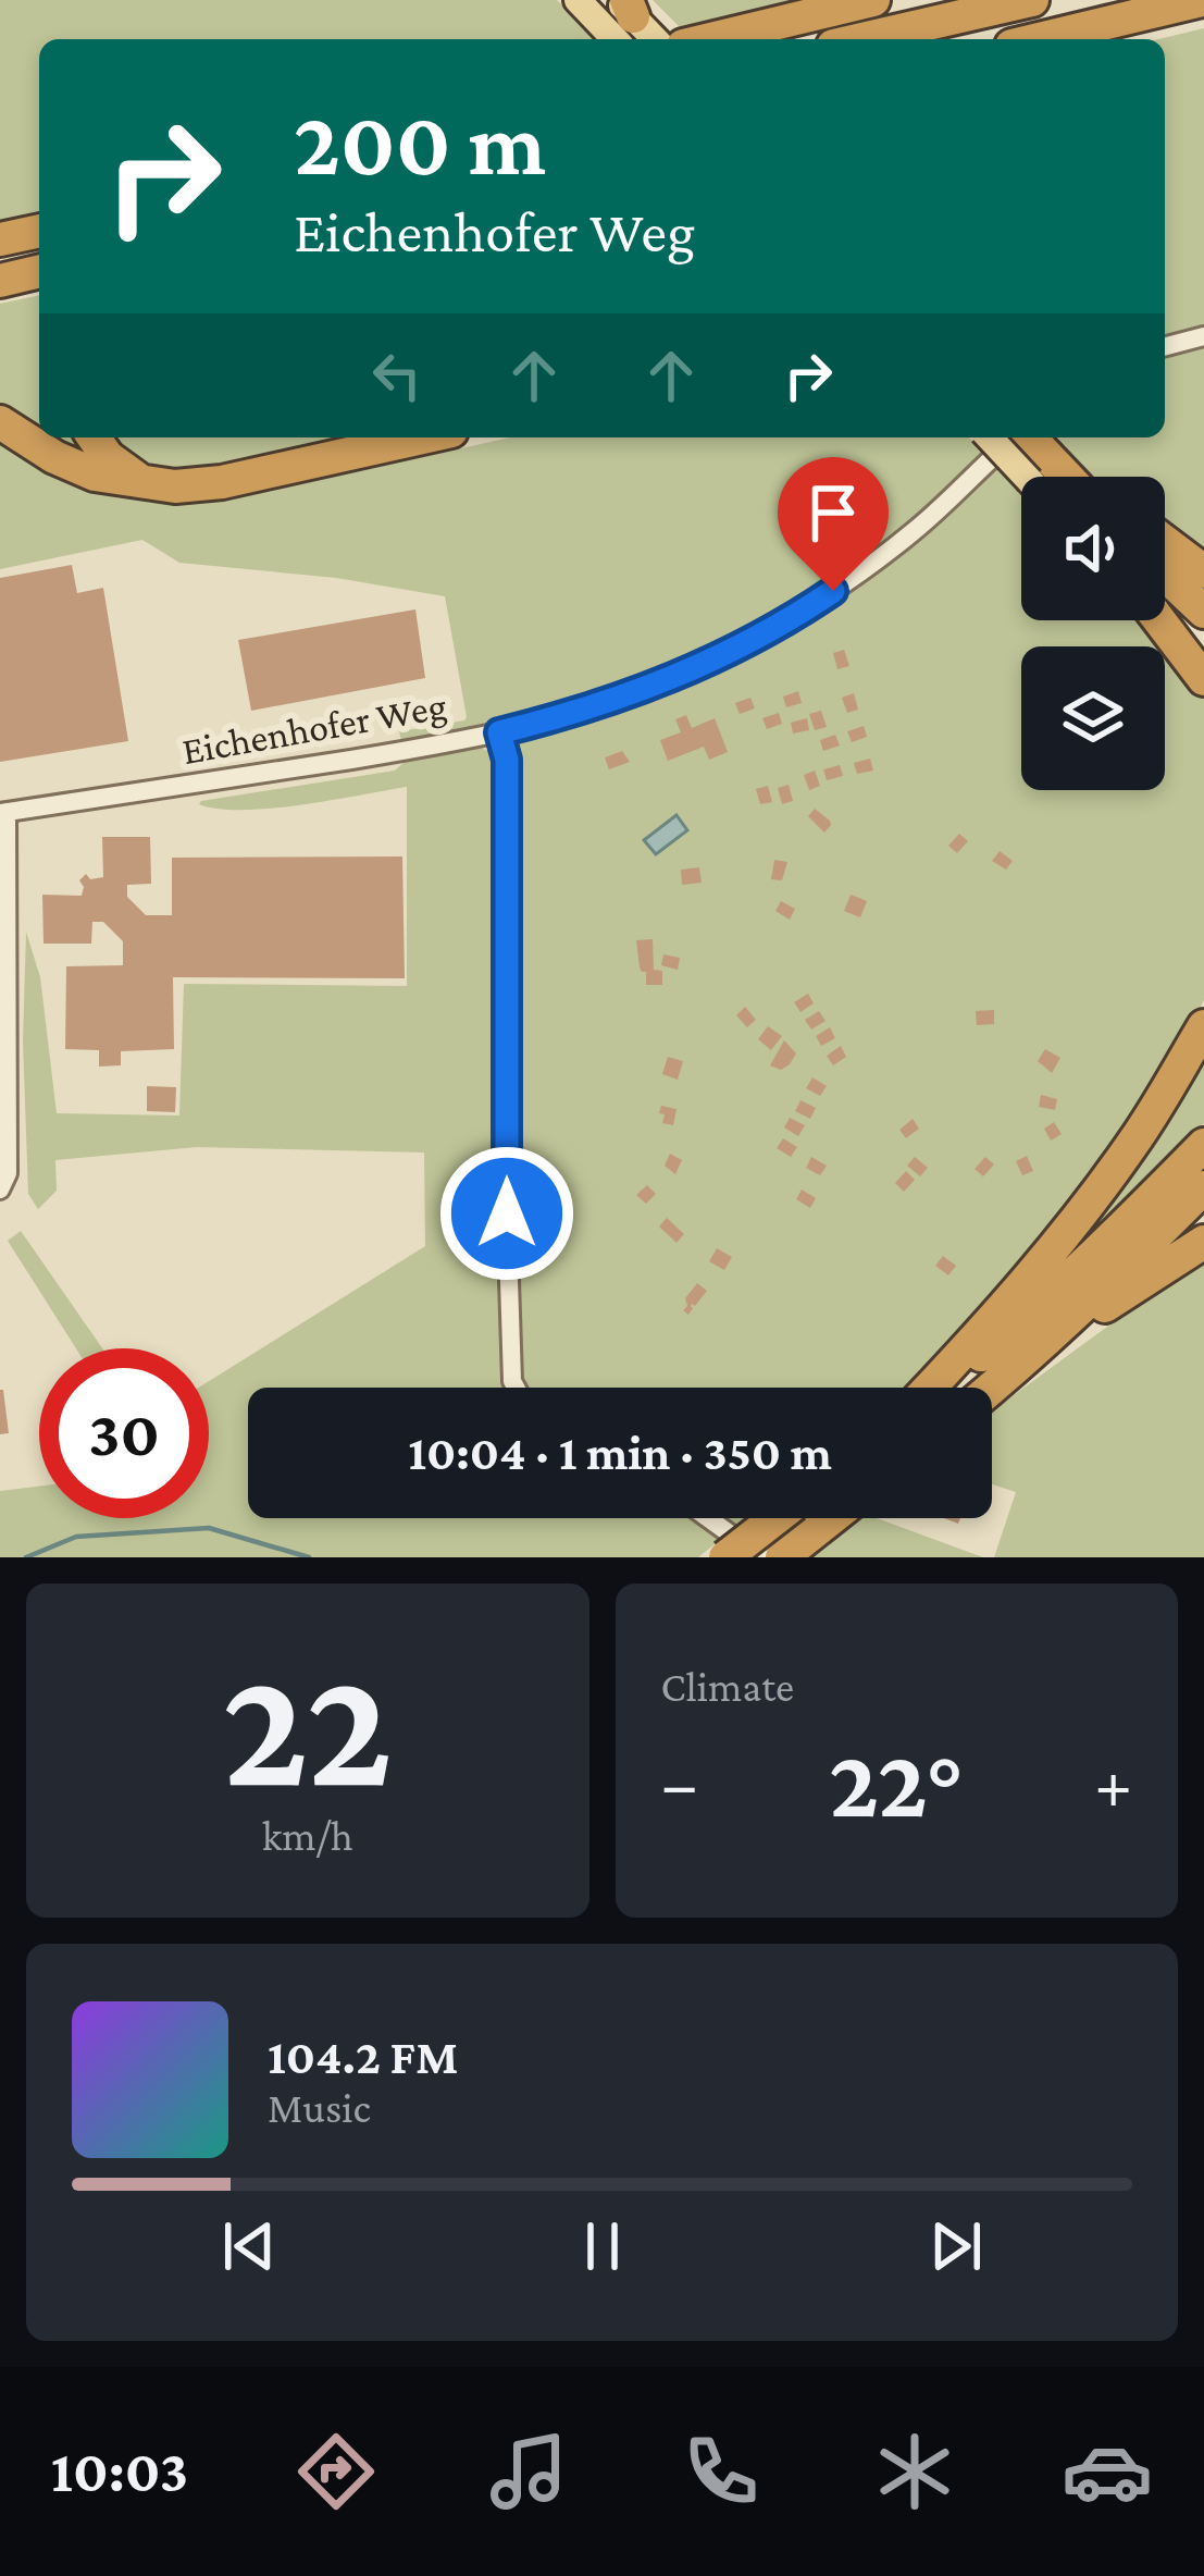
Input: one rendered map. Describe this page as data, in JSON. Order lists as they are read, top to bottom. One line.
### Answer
{"streets":{"street":["Eichenhofer Weg"]},"page":{"turn":["200 m","Eichenhofer Weg"],"limit":"30","trip":"10:04 · 1 min · 350 m","tile":[["22","km/h"],"Climate"],"heat":["−","22°","+"],"song":["104.2 FM","Music"],"tabs":"10:03"}}
